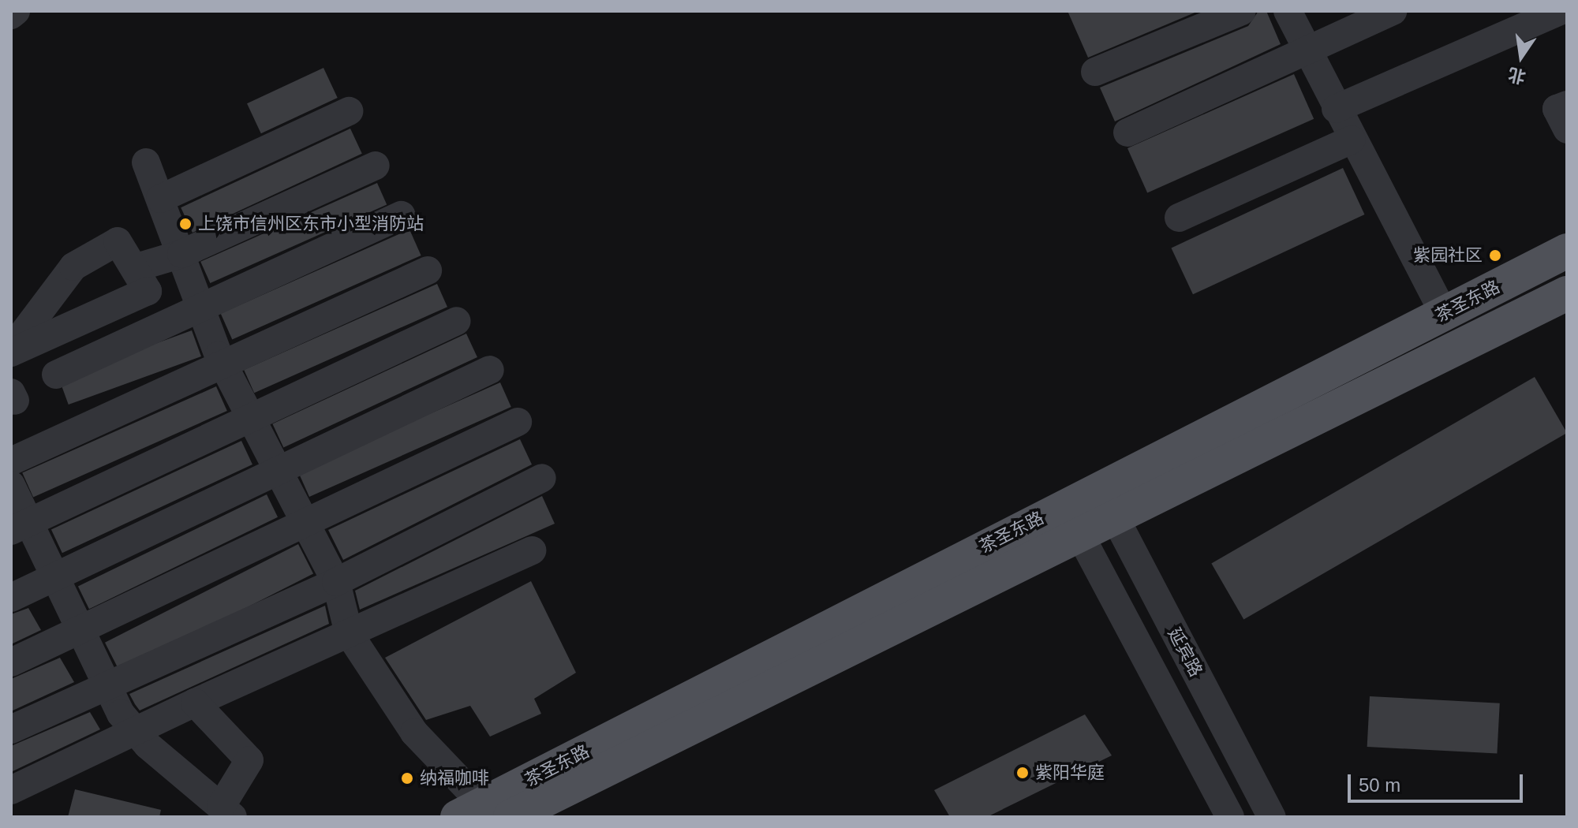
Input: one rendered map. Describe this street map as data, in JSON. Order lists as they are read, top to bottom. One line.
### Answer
{"streets":{"main road":["茶圣东路"],"street":["延宾路"]},"crossings":[["茶圣东路","延宾路"]],"places":["上饶市信州区东市小型消防站","紫园社区","紫阳华庭","纳福咖啡"],"scale_bar":"50 m","north":"bottom"}
